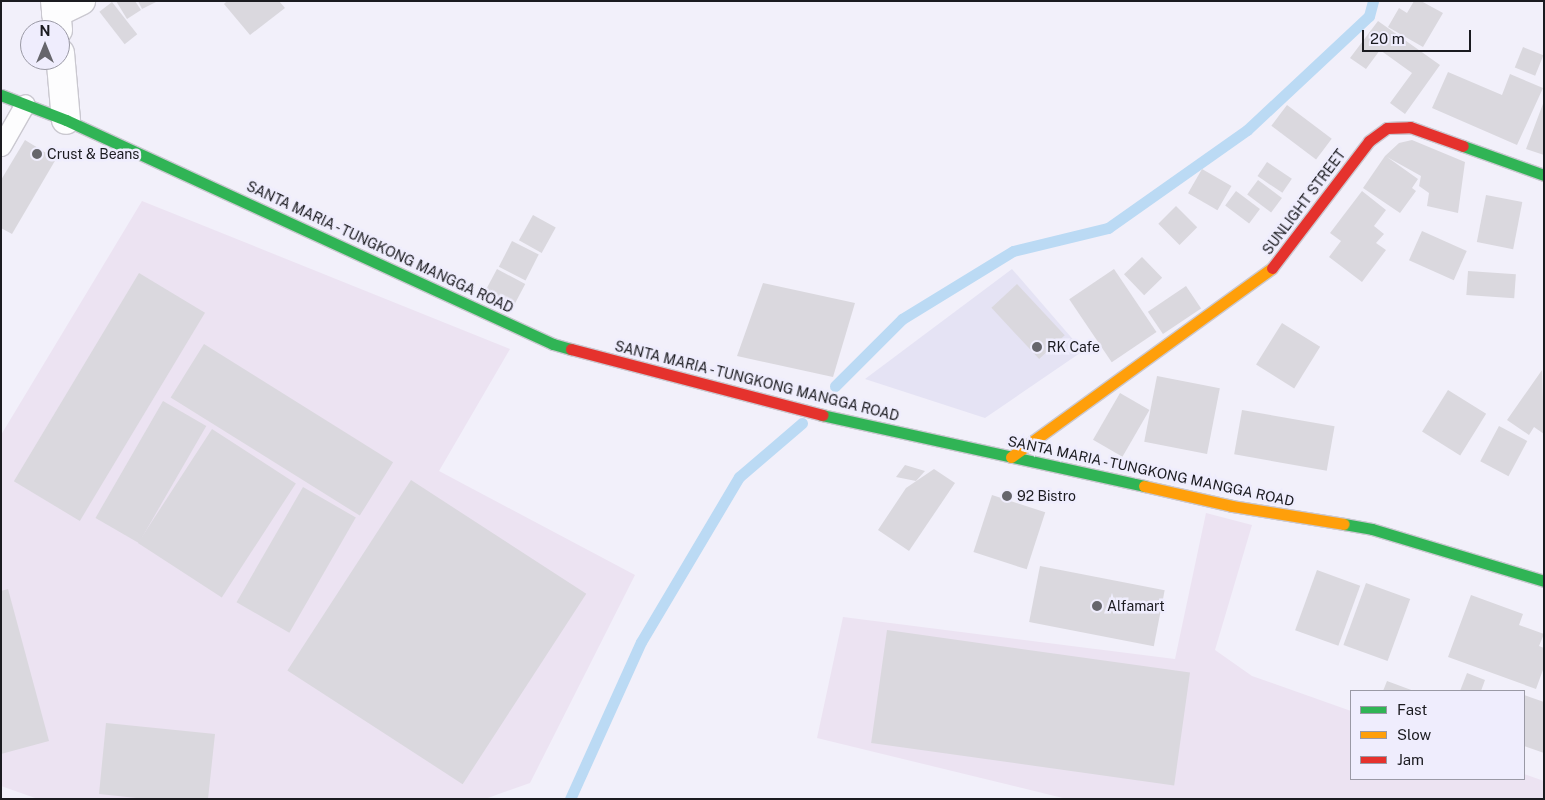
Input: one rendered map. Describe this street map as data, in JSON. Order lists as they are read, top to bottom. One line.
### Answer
{"streets":{"main road":["SUNLIGHT STREET","SANTA MARIA - TUNGKONG MANGGA ROAD"]},"crossings":[["SUNLIGHT STREET","SANTA MARIA - TUNGKONG MANGGA ROAD"]],"places":["Crust & Beans","RK Cafe","92 Bistro","Alfamart"],"legend":["Fast","Slow","Jam"],"scale_bar":"20 m","north":"top"}
